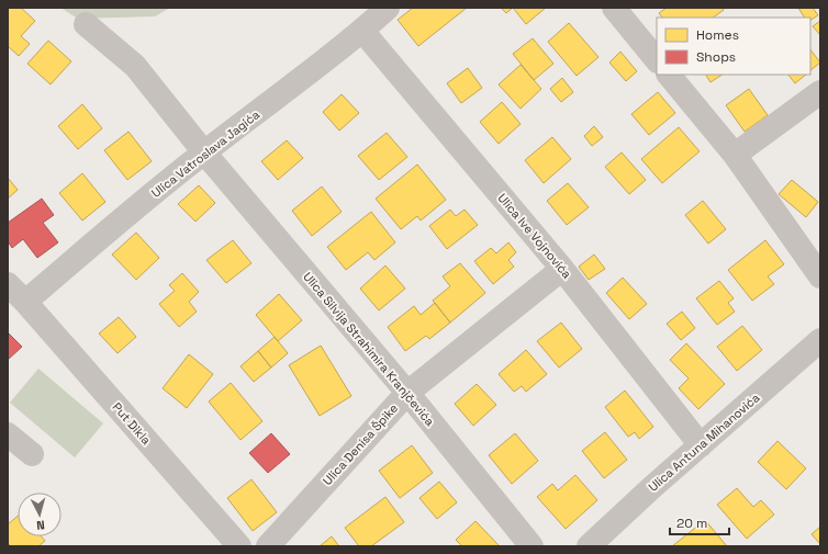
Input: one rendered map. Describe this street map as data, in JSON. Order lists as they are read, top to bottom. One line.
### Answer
{"streets":{"street":["Ulica Vatroslava Jagića","Ulica Ive Vojnovića","Ulica Silvija Strahimira Kranjčevića","Put Dikla","Ulica Antuna Mihanovića","Ulica Denisa Špike"]},"crossings":[["Ulica Vatroslava Jagića","Ulica Ive Vojnovića"],["Ulica Vatroslava Jagića","Ulica Silvija Strahimira Kranjčevića"],["Ulica Vatroslava Jagića","Put Dikla"],["Ulica Ive Vojnovića","Ulica Antuna Mihanovića"],["Ulica Ive Vojnovića","Ulica Denisa Špike"],["Ulica Silvija Strahimira Kranjčevića","Ulica Denisa Špike"]],"legend":["Homes","Shops"],"scale_bar":"20 m","north":"bottom"}
